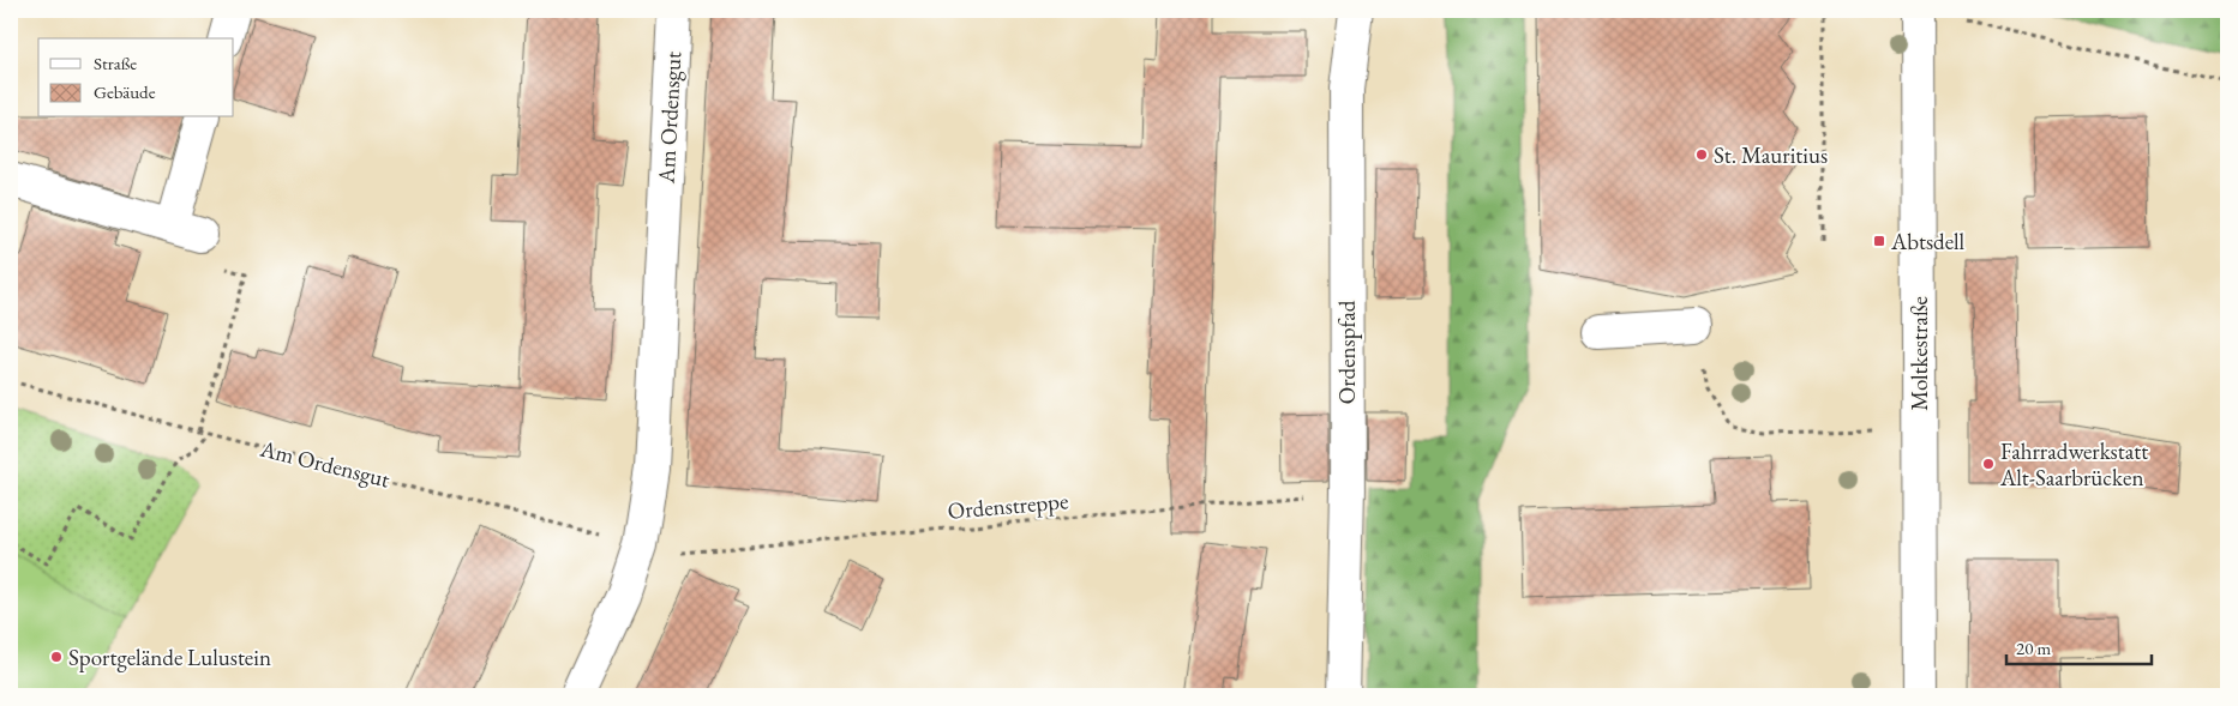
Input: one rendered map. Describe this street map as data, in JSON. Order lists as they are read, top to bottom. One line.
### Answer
{"streets":{"street":["Am Ordensgut","Ordenspfad","Moltkestraße"],"path":["Ordenstreppe"]},"crossings":[["Ordenspfad","Ordenstreppe"]],"places":{"other":["St. Mauritius","Fahrradwerkstatt Alt-Saarbrücken","Sportgelände Lulustein"],"transit":["Abtsdell"]},"legend":["Straße","Gebäude"],"scale_bar":"20 m"}
